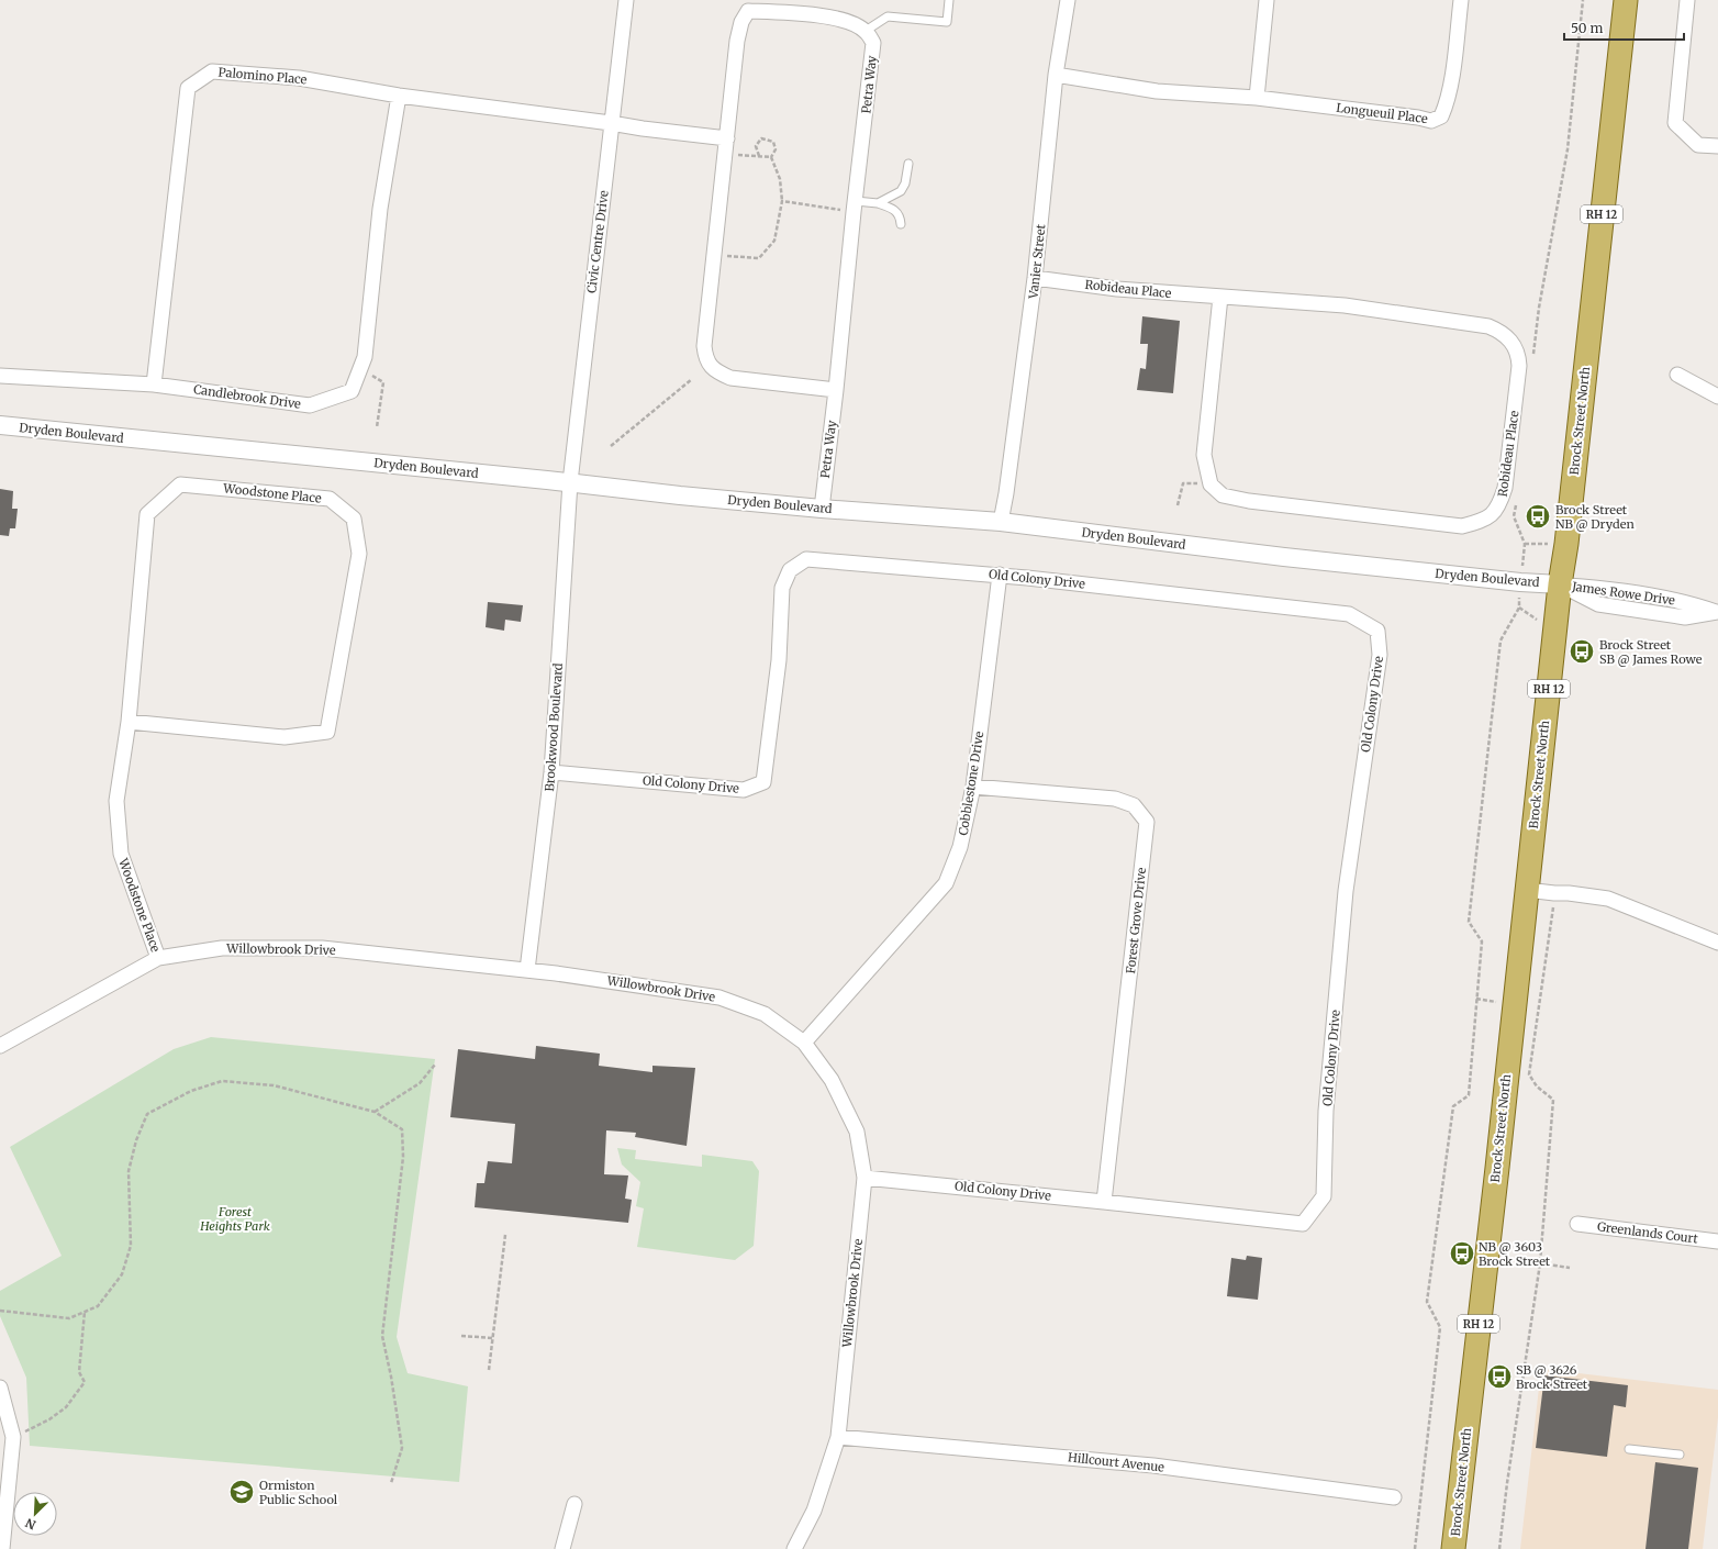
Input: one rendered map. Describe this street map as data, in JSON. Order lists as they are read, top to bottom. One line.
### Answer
{"streets":{"main road":["RH 12","Brock Street North"],"street":["Palomino Place","Petra Way","Longueuil Place","Civic Centre Drive","Vanier Street","Robideau Place","Candlebrook Drive","Dryden Boulevard","Woodstone Place","Old Colony Drive","James Rowe Drive","Brookwood Boulevard","Cobblestone Drive","Forest Grove Drive","Willowbrook Drive","Greenlands Court","Hillcourt Avenue"]},"crossings":[["Palomino Place","Civic Centre Drive"],["Palomino Place","Candlebrook Drive"],["Petra Way","Dryden Boulevard"],["Longueuil Place","Vanier Street"],["Civic Centre Drive","Dryden Boulevard"],["Civic Centre Drive","Brookwood Boulevard"],["Vanier Street","Robideau Place"],["Vanier Street","Dryden Boulevard"],["Brock Street North","Dryden Boulevard"],["Brock Street North","James Rowe Drive"],["Dryden Boulevard","James Rowe Drive"],["Dryden Boulevard","Brookwood Boulevard"],["Woodstone Place","Willowbrook Drive"],["Old Colony Drive","Brookwood Boulevard"],["Old Colony Drive","Cobblestone Drive"],["Old Colony Drive","Forest Grove Drive"],["Old Colony Drive","Willowbrook Drive"],["Brookwood Boulevard","Willowbrook Drive"],["Cobblestone Drive","Forest Grove Drive"],["Cobblestone Drive","Willowbrook Drive"],["Willowbrook Drive","Hillcourt Avenue"]],"parks":["Forest Heights Park"],"places":{"bus stop":["Brock Street NB @ Dryden","Brock Street SB @ James Rowe","NB @ 3603 Brock Street","SB @ 3626 Brock Street"],"school or university":["Ormiston Public School"]},"scale_bar":"50 m","north":"bottom left"}
